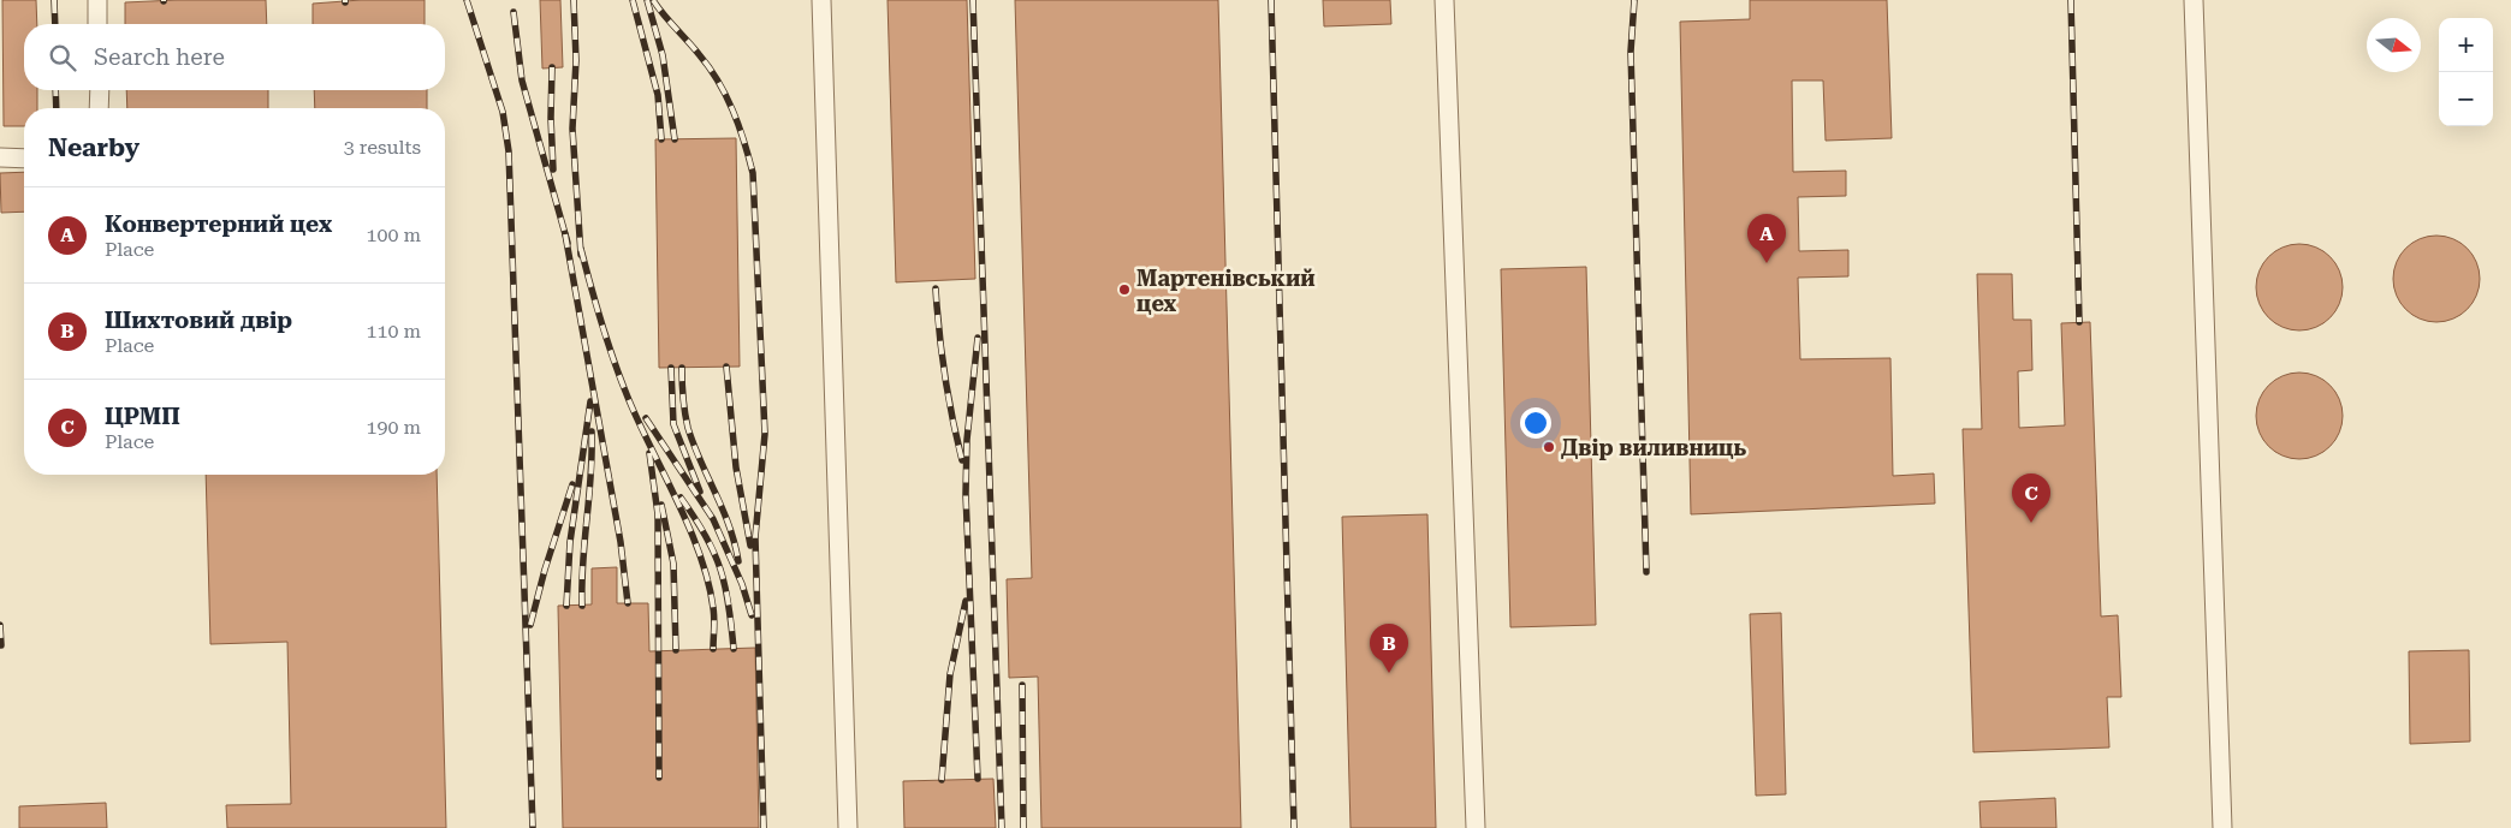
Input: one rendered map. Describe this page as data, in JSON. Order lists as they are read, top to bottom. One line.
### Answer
{"places":["Мартенівський цех","Двір виливниць"],"north":"right","page":{"map_buttons":["+","−"],"search":"Search here","heading":["Nearby","3 results"],"list":[{"mark":"A","name":"Конвертерний цех","note":"Place","value":"100 m"},{"mark":"B","name":"Шихтовий двір","note":"Place","value":"110 m"},{"mark":"C","name":"ЦРМП","note":"Place","value":"190 m"}],"pins":["A","C","B"]}}
